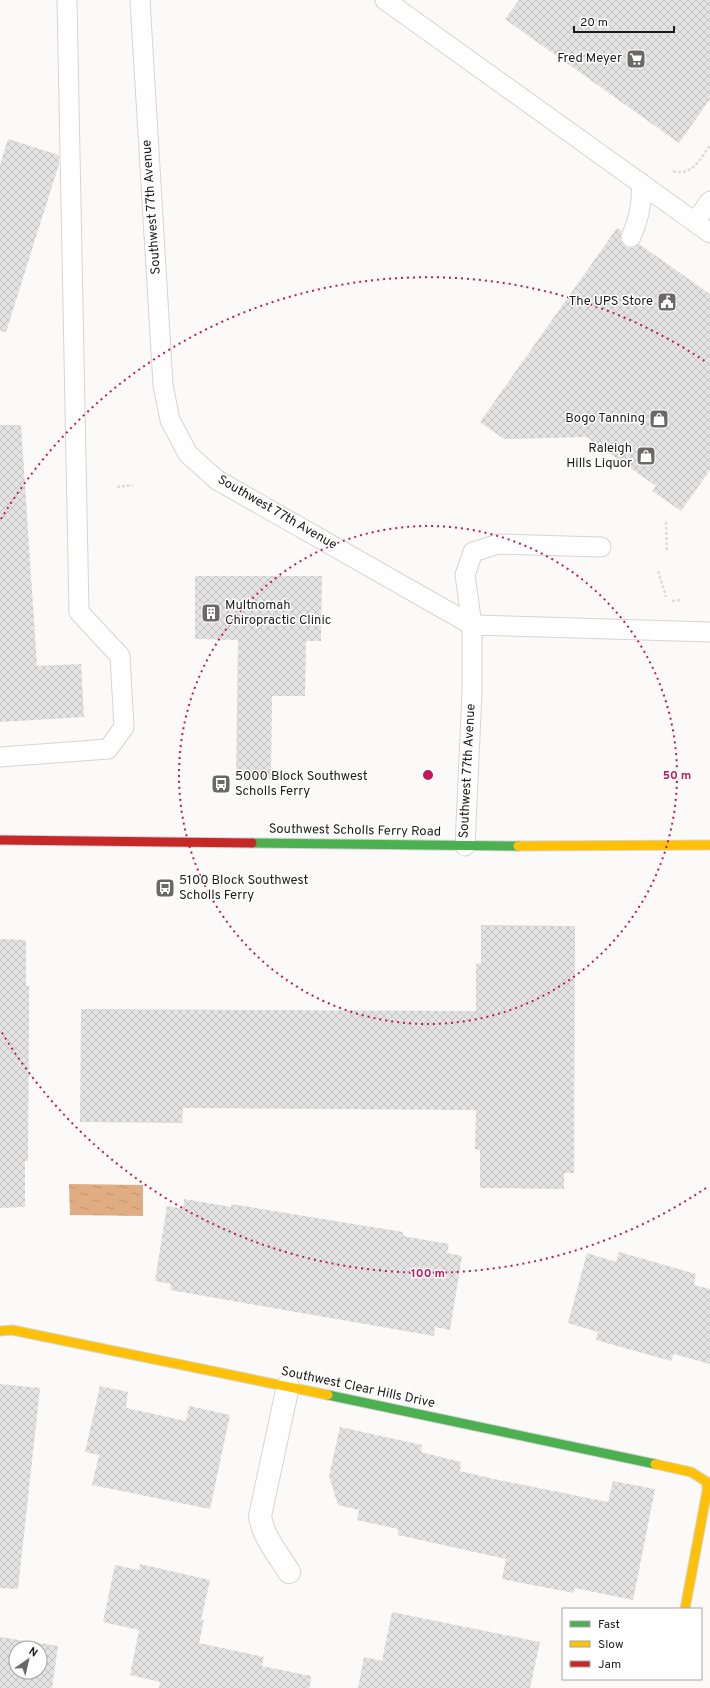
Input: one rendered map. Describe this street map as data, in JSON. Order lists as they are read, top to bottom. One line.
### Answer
{"streets":{"street":["Southwest Scholls Ferry Road","Southwest Clear Hills Drive"],"lane":["Southwest 77th Avenue"]},"crossings":[["Southwest 77th Avenue","Southwest Scholls Ferry Road"]],"places":{"supermarket":["Fred Meyer"],"public building":["The UPS Store"],"shop":["Bogo Tanning","Raleigh Hills Liquor"],"building":["Multnomah Chiropractic Clinic"],"bus stop":["5000 Block Southwest Scholls Ferry","5100 Block Southwest Scholls Ferry"]},"legend":["Fast","Slow","Jam"],"scale_bar":"20 m","north":"top right","rings":["50 m","100 m"]}
